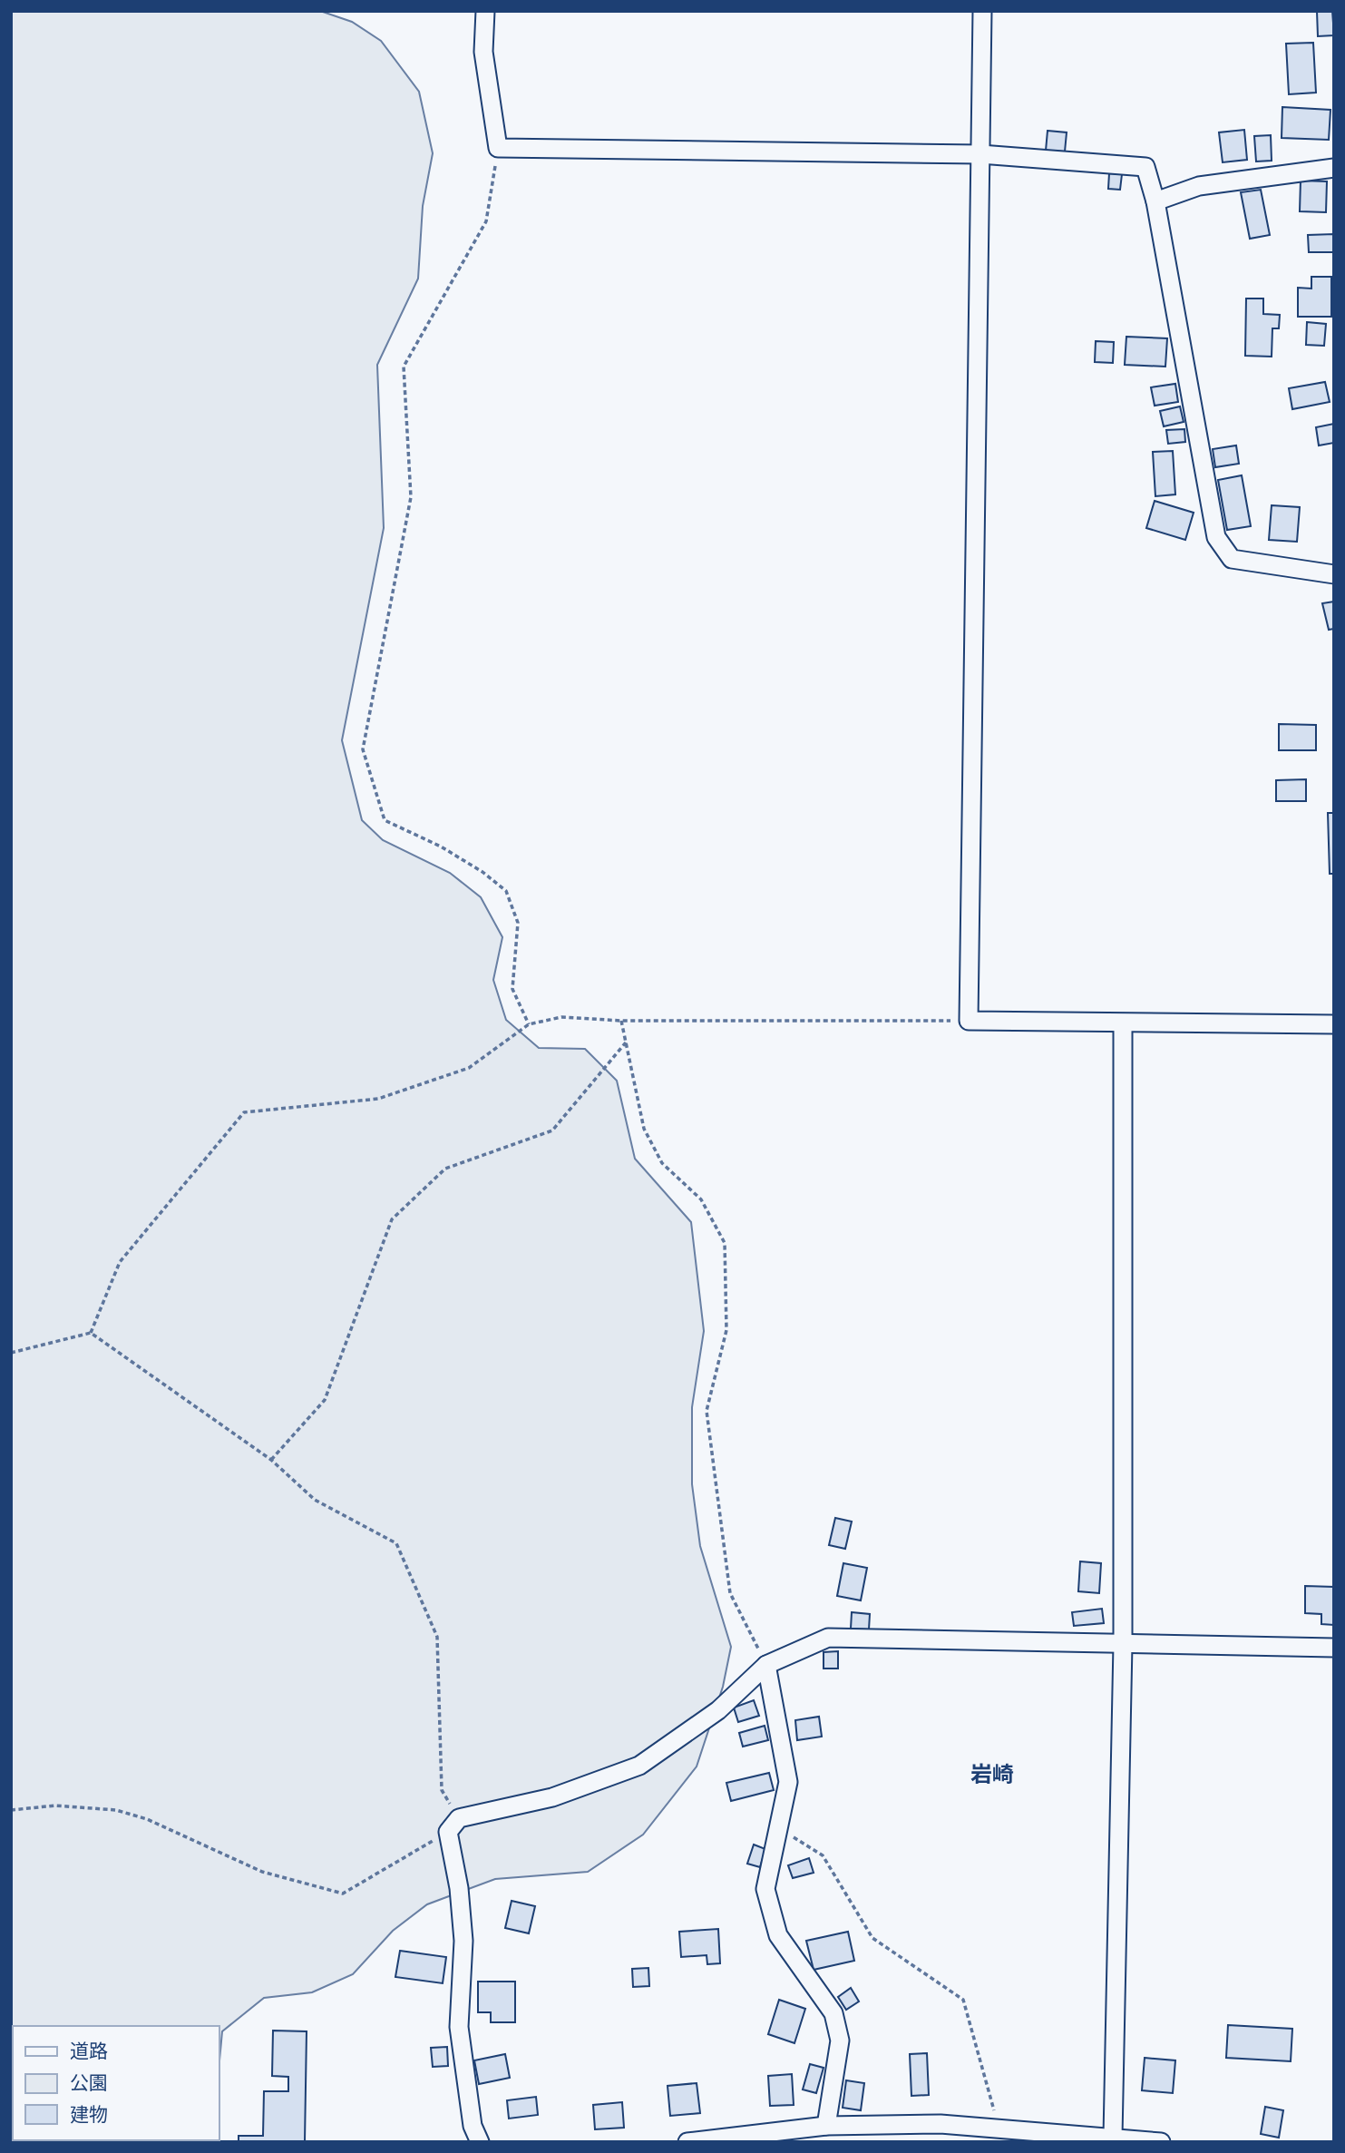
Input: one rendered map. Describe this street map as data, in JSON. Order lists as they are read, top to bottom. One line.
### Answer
{"districts":["岩崎"],"legend":["道路","公園","建物"]}
